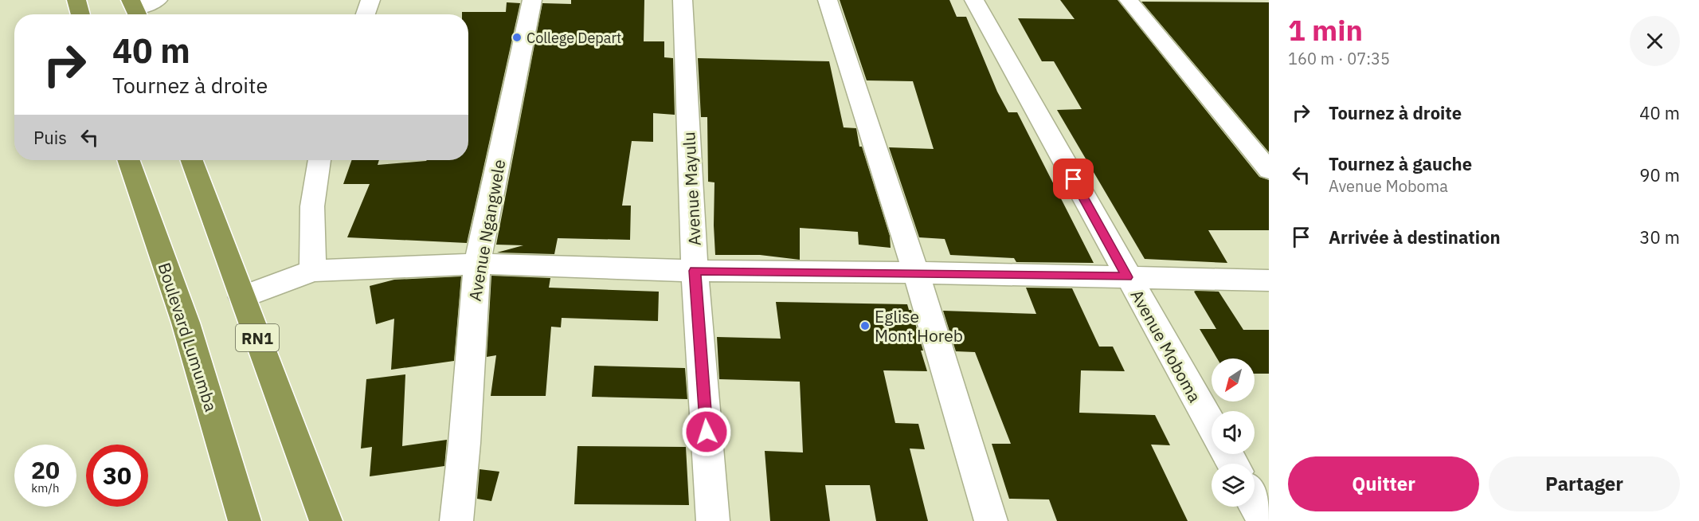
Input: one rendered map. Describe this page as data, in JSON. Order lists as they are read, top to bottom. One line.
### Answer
{"streets":{"highway":["Boulevard Lumumba","RN1"],"street":["Avenue Mayulu","Avenue Ngangwele","Avenue Moboma"]},"places":["College Depart","Eglise Mont Horeb"],"north":"bottom left","page":{"heading":["1 min","160 m · 07:35"],"turn":["40 m","Tournez à droite"],"list":[{"name":"Tournez à droite","value":"40 m"},{"name":"Tournez à gauche","note":"Avenue Moboma","value":"90 m"},{"name":"Arrivée à destination","value":"30 m"}],"then":"Puis","speed":"20 km/h","limit":"30","buttons":["Quitter","Partager"]}}
